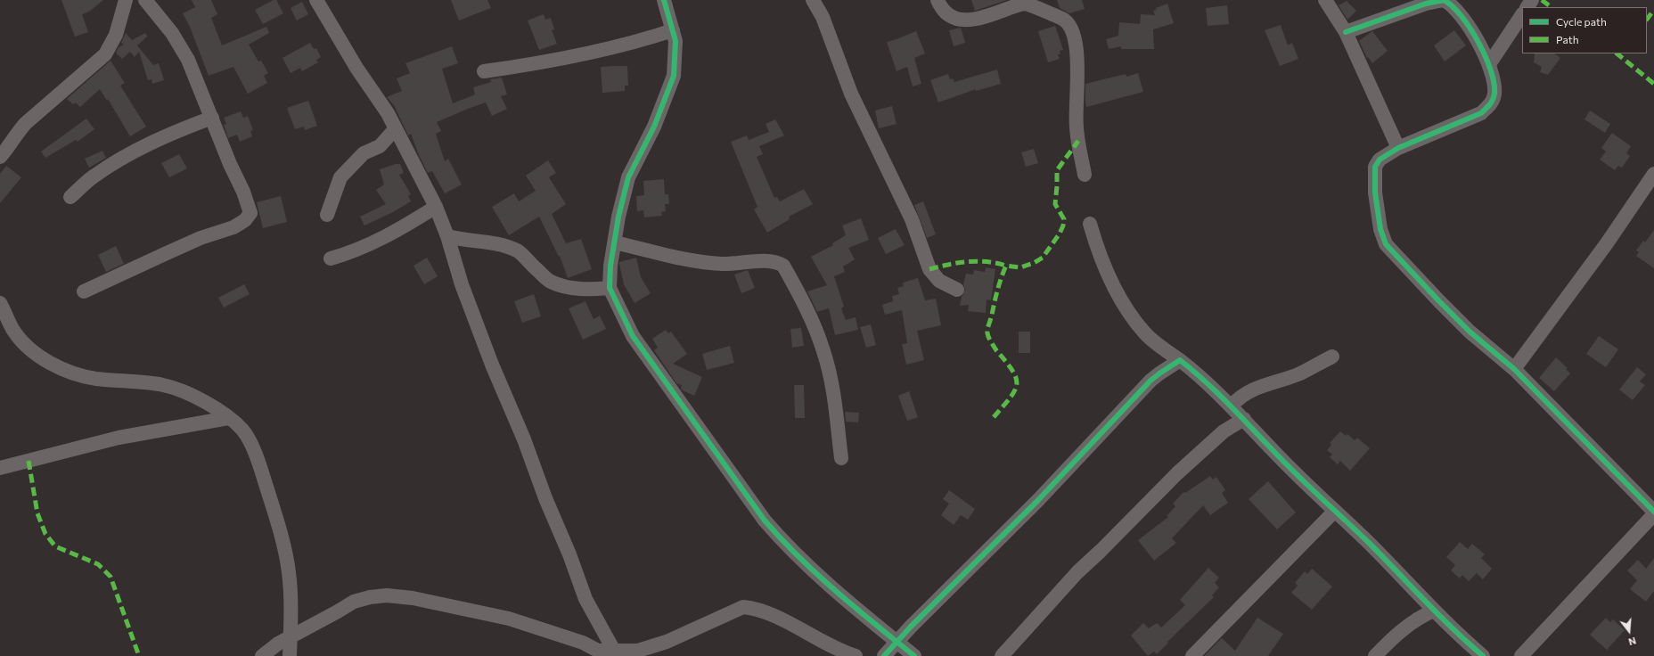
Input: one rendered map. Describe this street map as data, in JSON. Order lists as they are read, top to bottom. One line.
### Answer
{"legend":["Cycle path","Path"],"north":"bottom"}
